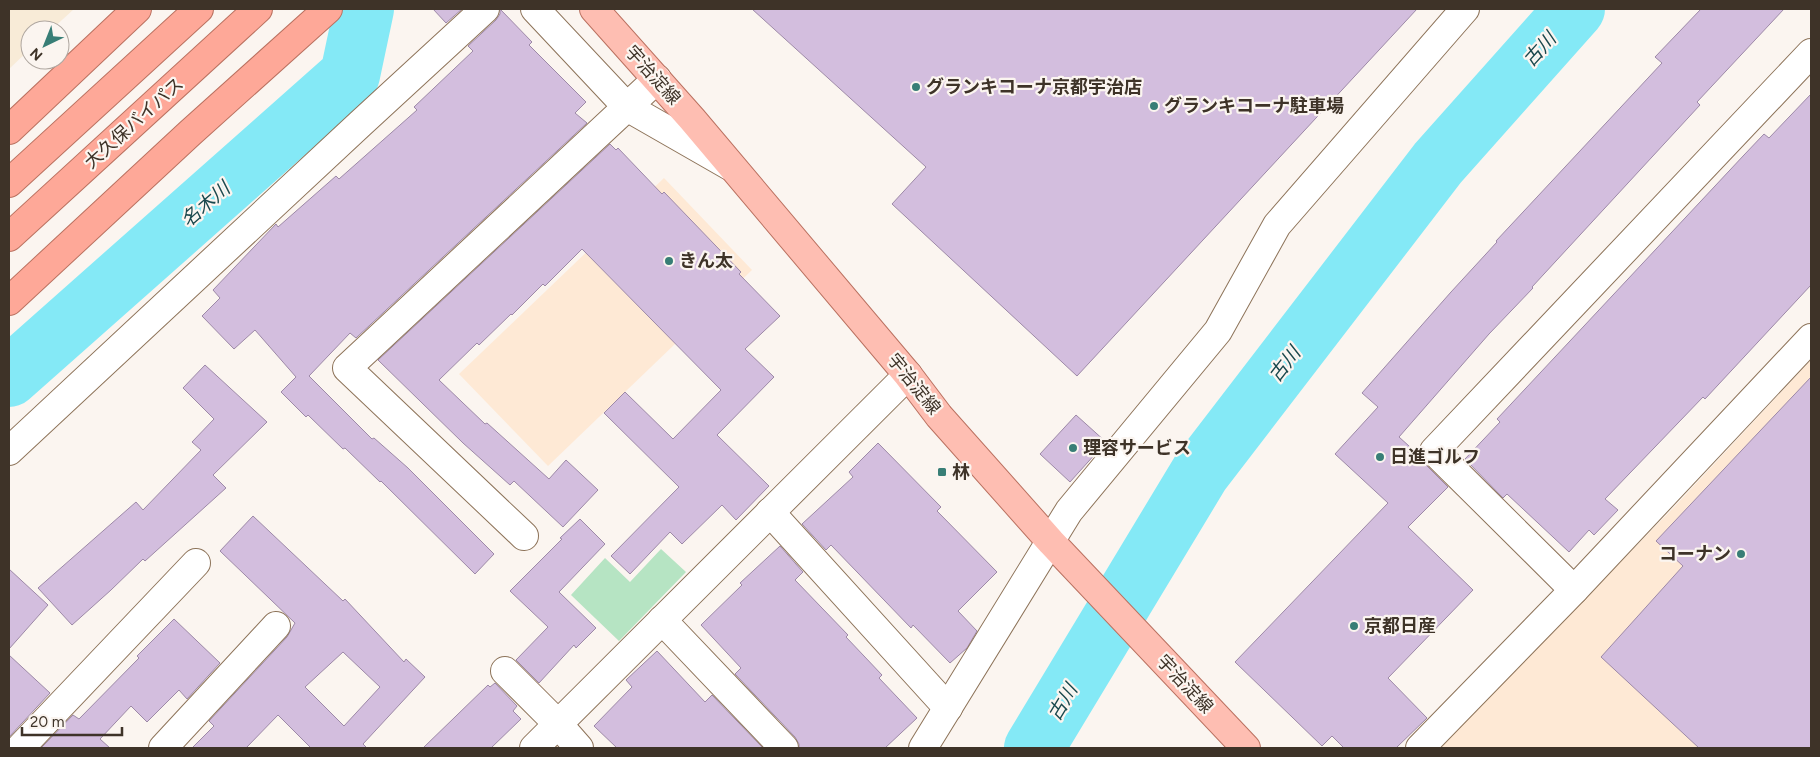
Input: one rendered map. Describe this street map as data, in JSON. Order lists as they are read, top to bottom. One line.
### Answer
{"streets":{"highway":["大久保バイパス"],"main road":["宇治淀線"]},"water":["古川","名木川"],"places":{"other":["グランキコーナ京都宇治店","グランキコーナ駐車場","きん太","理容サービス","日進ゴルフ","コーナン","京都日産"],"transit":["林"]},"scale_bar":"20 m","north":"bottom left"}
